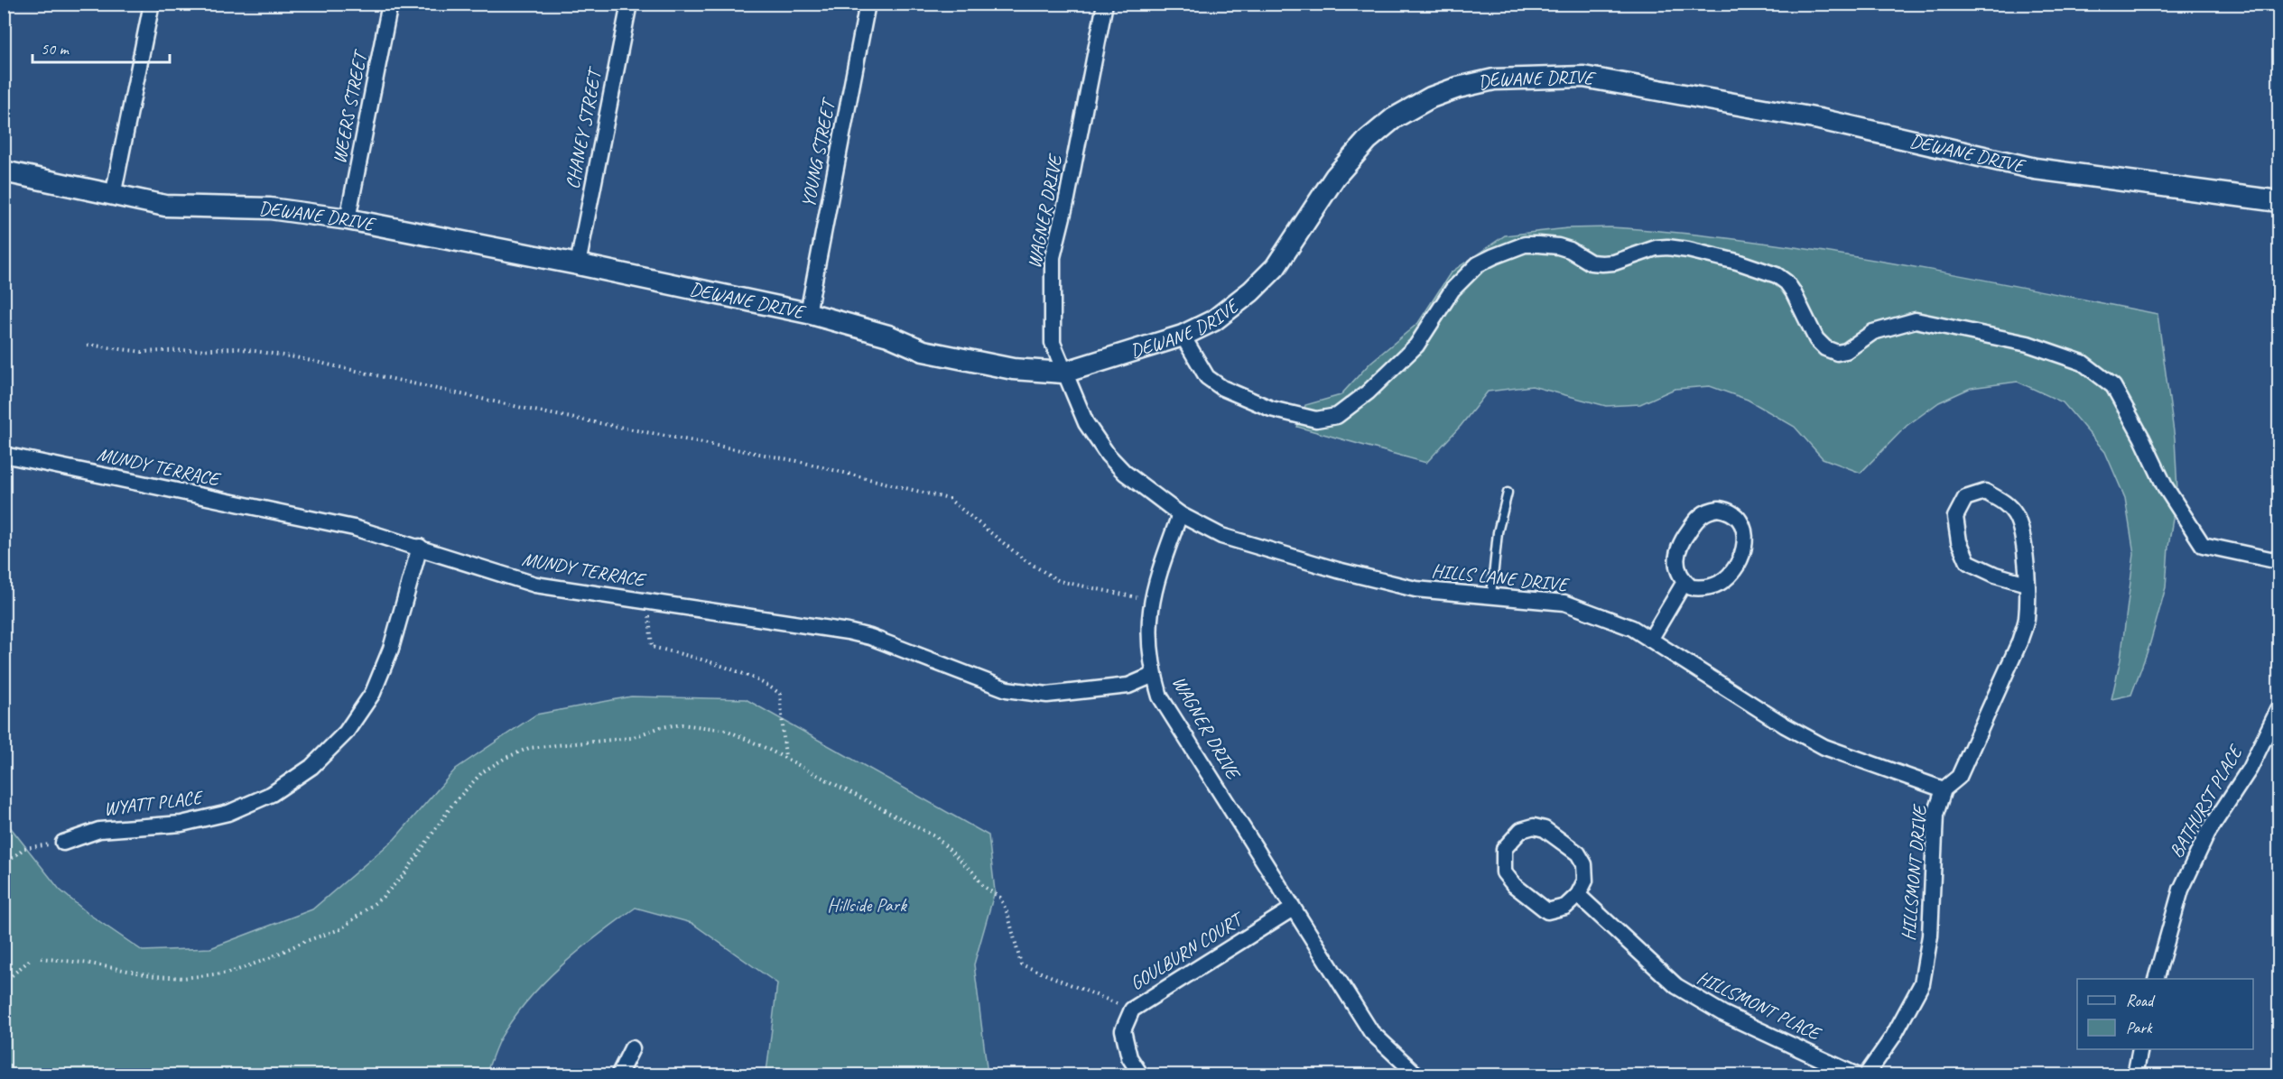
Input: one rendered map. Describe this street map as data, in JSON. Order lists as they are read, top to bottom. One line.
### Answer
{"streets":{"street":["DEWANE DRIVE","WEERS STREET","CHANEY STREET","YOUNG STREET","WAGNER DRIVE","MUNDY TERRACE","HILLS LANE DRIVE","BATHURST PLACE","WYATT PLACE","HILLSMONT DRIVE","GOULBURN COURT","HILLSMONT PLACE"]},"crossings":[["DEWANE DRIVE","WEERS STREET"],["DEWANE DRIVE","CHANEY STREET"],["DEWANE DRIVE","YOUNG STREET"],["DEWANE DRIVE","WAGNER DRIVE"],["WAGNER DRIVE","MUNDY TERRACE"],["WAGNER DRIVE","HILLS LANE DRIVE"],["WAGNER DRIVE","GOULBURN COURT"],["MUNDY TERRACE","WYATT PLACE"],["HILLS LANE DRIVE","HILLSMONT DRIVE"]],"parks":["Hillside Park"],"legend":["Road","Park"],"scale_bar":"50 m"}
